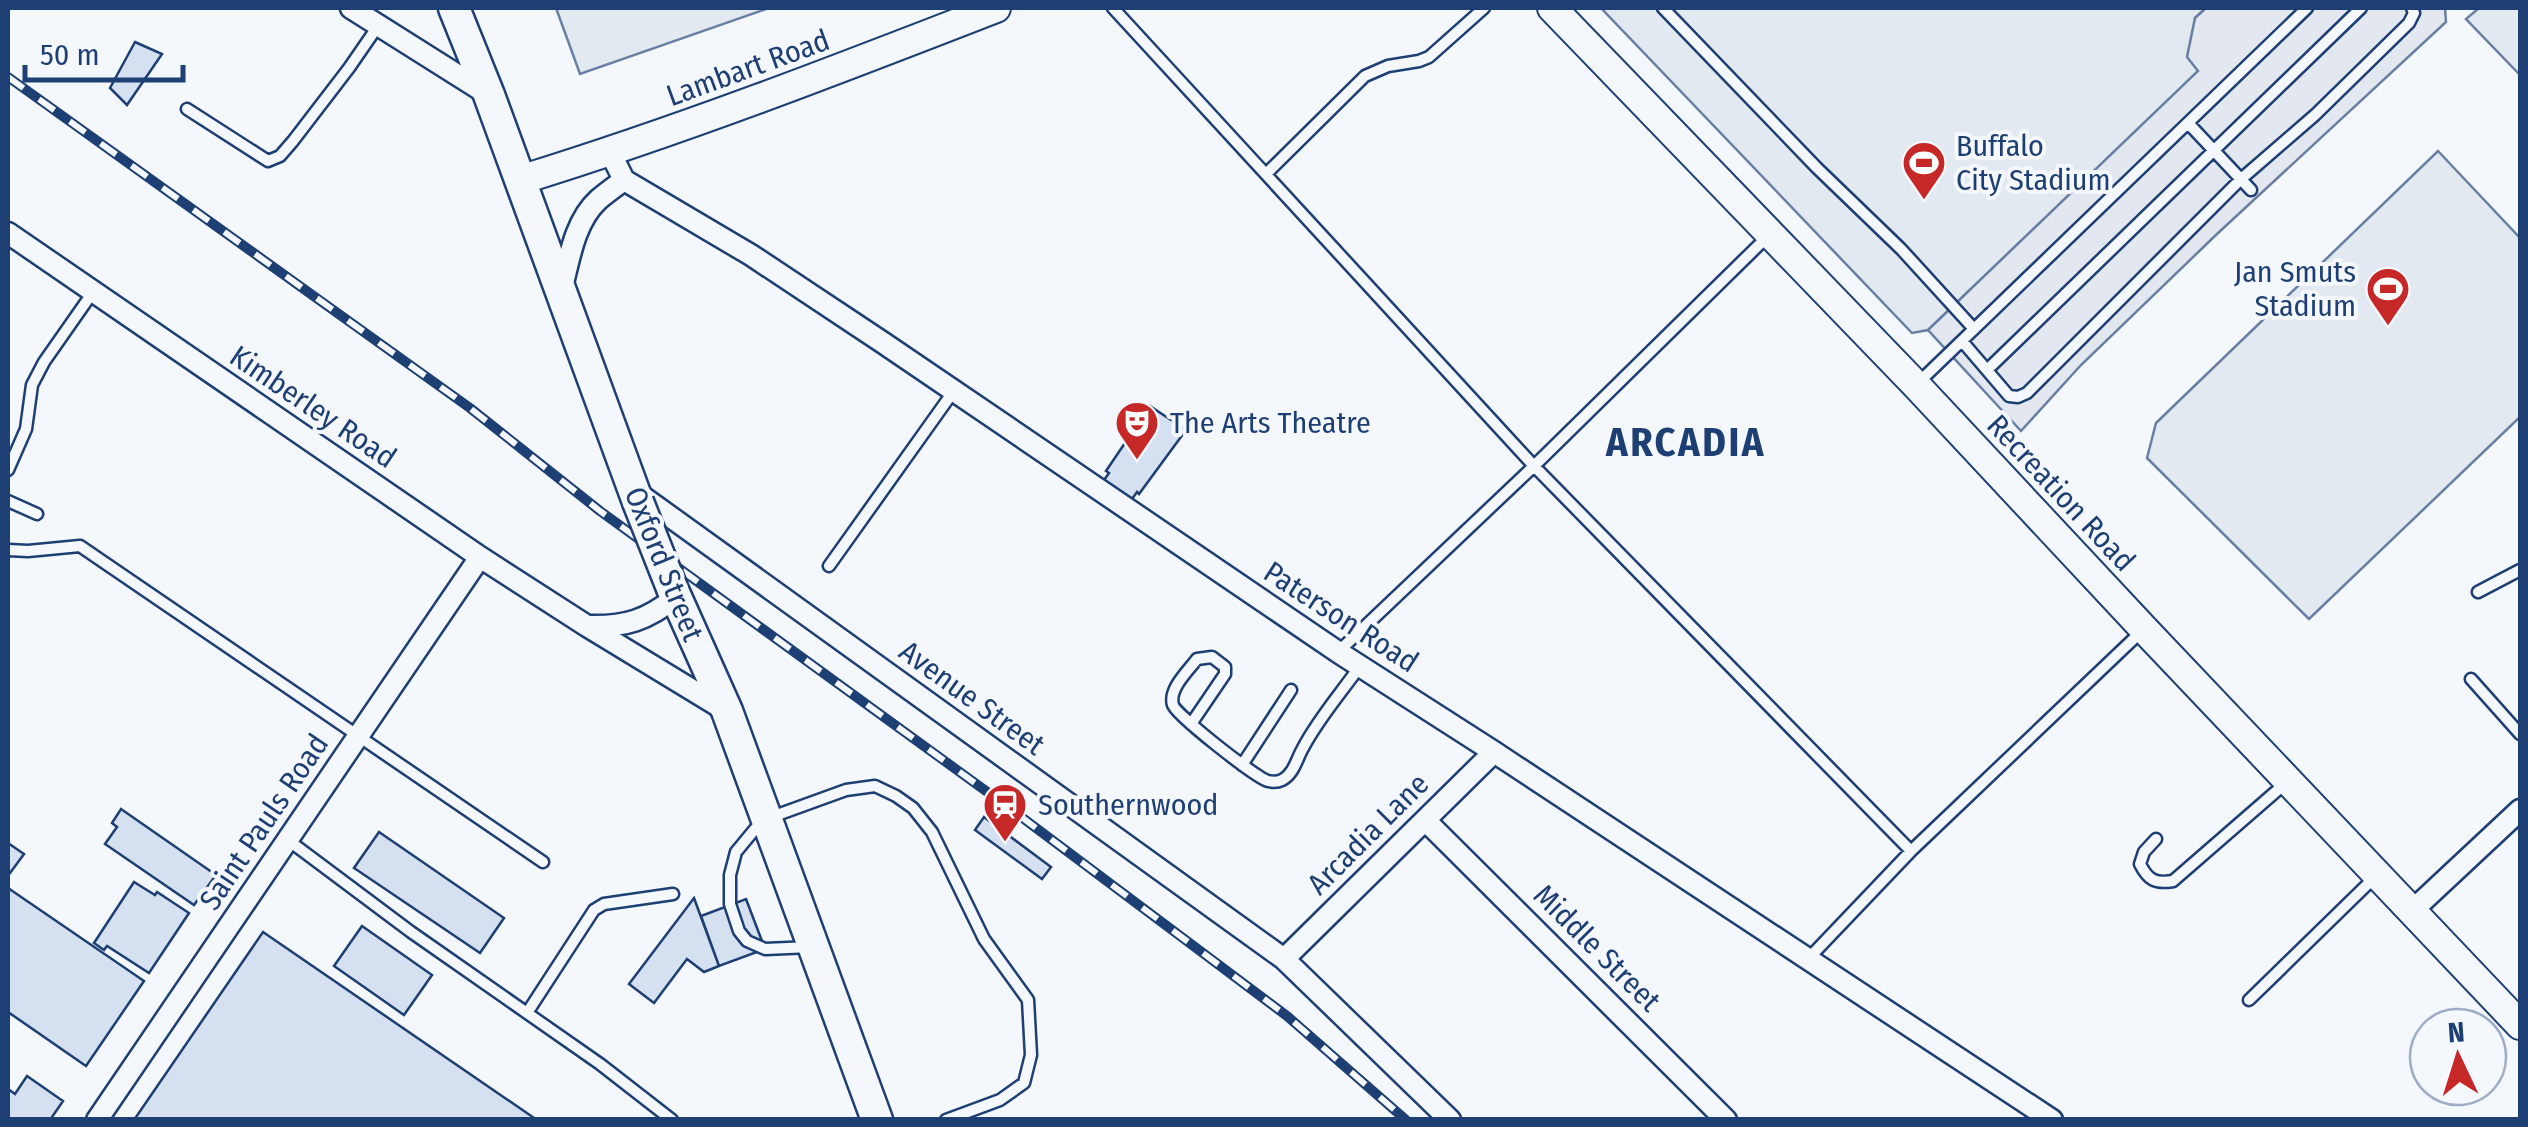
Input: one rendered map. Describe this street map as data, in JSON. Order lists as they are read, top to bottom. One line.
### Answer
{"streets":{"main road":["Oxford Street"],"street":["Lambart Road","Kimberley Road","Recreation Road","Paterson Road","Avenue Street","Saint Pauls Road","Arcadia Lane","Middle Street"]},"crossings":[["Lambart Road","Oxford Street"],["Kimberley Road","Oxford Street"],["Kimberley Road","Saint Pauls Road"],["Oxford Street","Avenue Street"],["Paterson Road","Arcadia Lane"],["Avenue Street","Arcadia Lane"],["Arcadia Lane","Middle Street"]],"districts":["ARCADIA"],"places":{"sports":["Buffalo City Stadium","Jan Smuts Stadium"],"theatre":["The Arts Theatre"],"station":["Southernwood"]},"scale_bar":"50 m","north":"top"}
